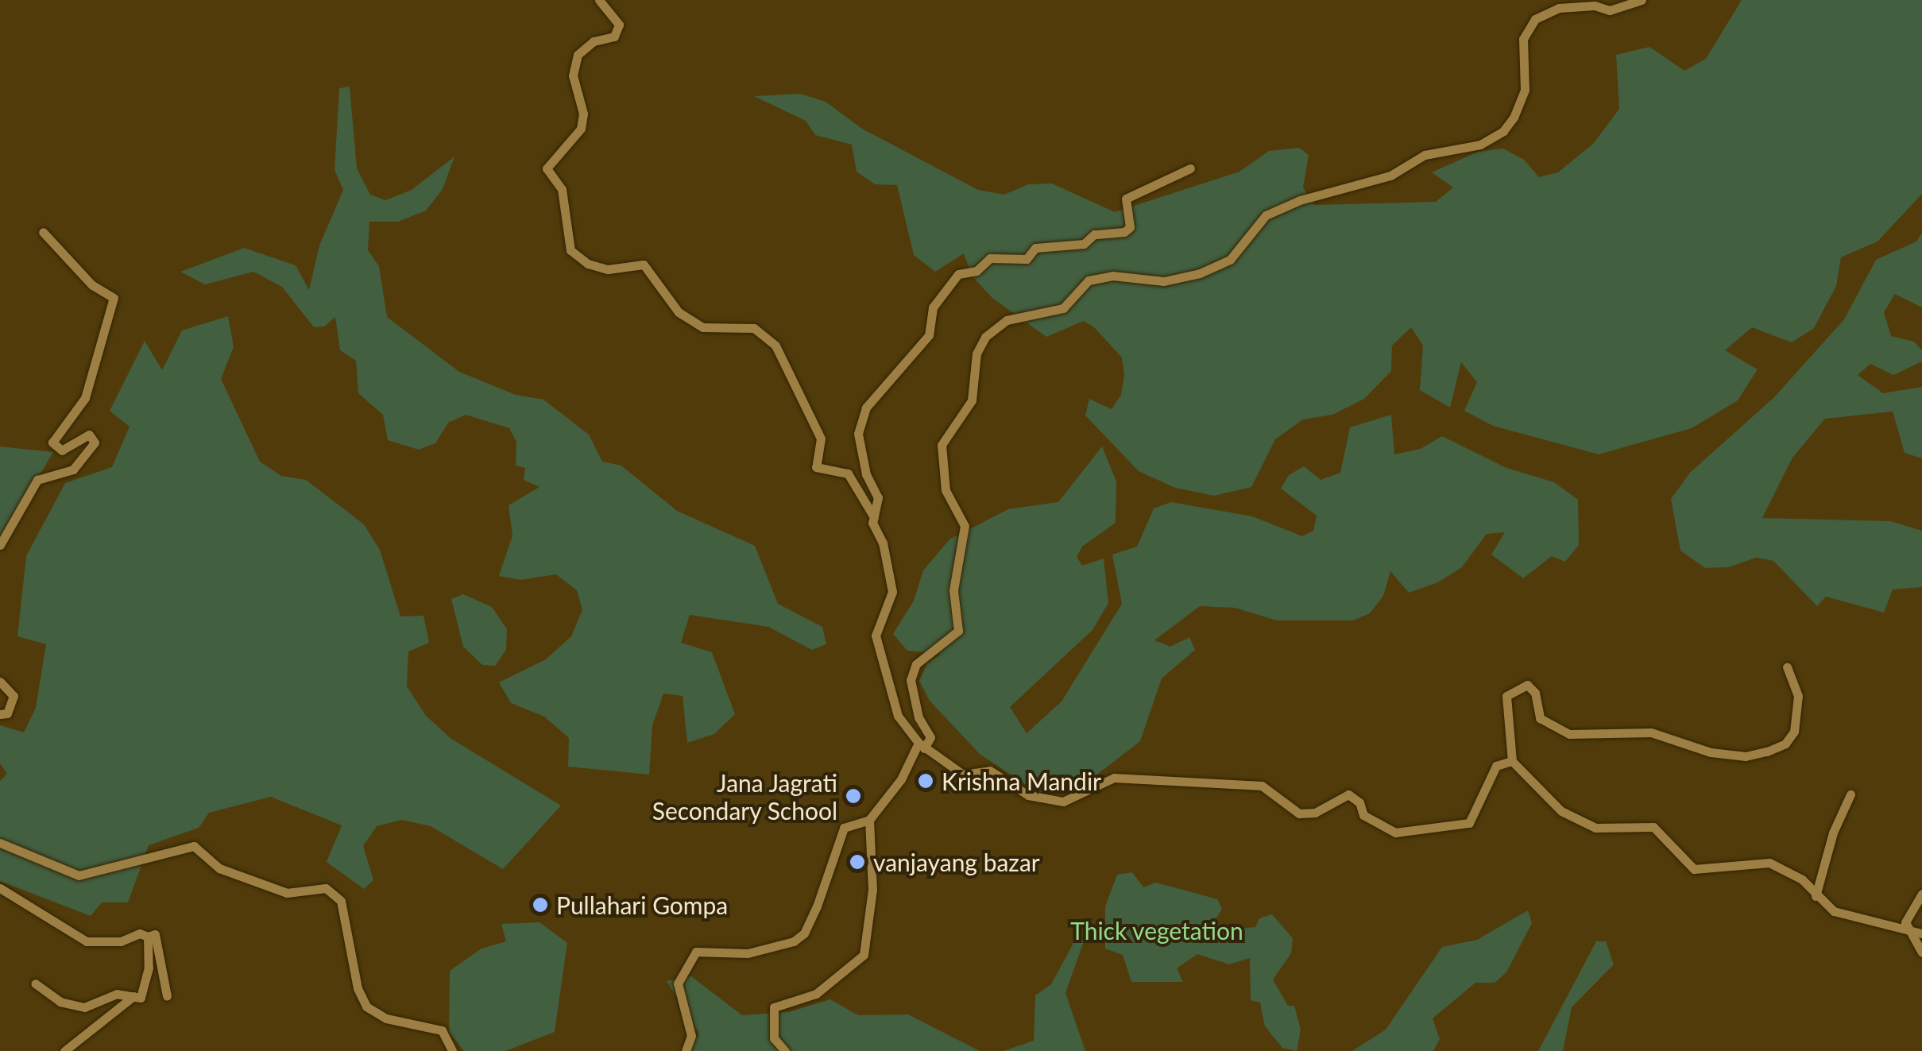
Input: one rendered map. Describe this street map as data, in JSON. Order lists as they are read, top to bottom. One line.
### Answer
{"parks":["Thick vegetation"],"places":["Krishna Mandir","Jana Jagrati Secondary School","vanjayang bazar","Pullahari Gompa"]}
